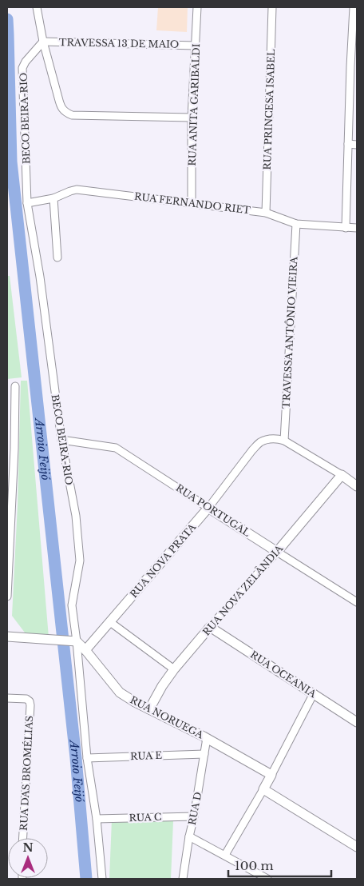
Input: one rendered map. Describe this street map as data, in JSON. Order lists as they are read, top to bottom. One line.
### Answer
{"streets":{"street":["TRAVESSA 13 DE MAIO","RUA ANITA GARIBALDI","RUA PRINCESA ISABEL","BECO BEIRA-RIO","RUA FERNANDO RIET","TRAVESSA ANTÔNIO VIEIRA","RUA PORTUGAL","RUA NOVA PRATA","RUA NOVA ZELÂNDIA","RUA OCEANIA","RUA NORUEGA","RUA E","RUA DAS BROMÉLIAS","RUA D","RUA C"]},"crossings":[["TRAVESSA 13 DE MAIO","RUA ANITA GARIBALDI"],["TRAVESSA 13 DE MAIO","BECO BEIRA-RIO"],["RUA ANITA GARIBALDI","RUA FERNANDO RIET"],["RUA PRINCESA ISABEL","RUA FERNANDO RIET"],["BECO BEIRA-RIO","RUA FERNANDO RIET"],["BECO BEIRA-RIO","RUA PORTUGAL"],["BECO BEIRA-RIO","RUA NORUEGA"],["BECO BEIRA-RIO","RUA E"],["BECO BEIRA-RIO","RUA C"],["RUA FERNANDO RIET","TRAVESSA ANTÔNIO VIEIRA"],["TRAVESSA ANTÔNIO VIEIRA","RUA NOVA PRATA"],["RUA PORTUGAL","RUA NOVA PRATA"],["RUA PORTUGAL","RUA NOVA ZELÂNDIA"],["RUA NOVA PRATA","RUA NORUEGA"],["RUA NOVA ZELÂNDIA","RUA OCEANIA"],["RUA NOVA ZELÂNDIA","RUA NORUEGA"],["RUA NORUEGA","RUA D"],["RUA E","RUA D"],["RUA D","RUA C"]],"water":["Arroio Feijó"],"scale_bar":"100 m","north":"top"}
